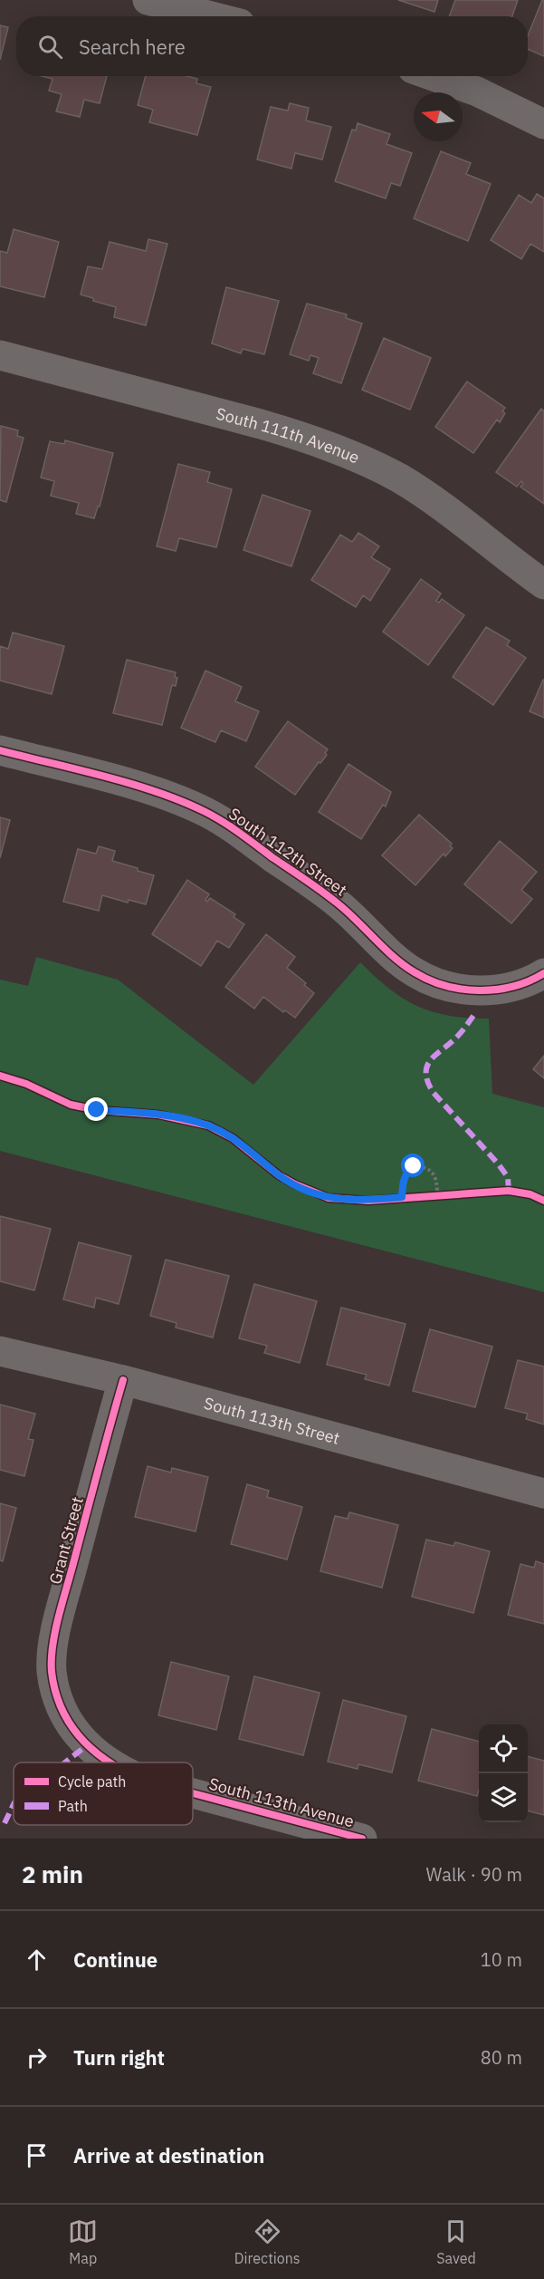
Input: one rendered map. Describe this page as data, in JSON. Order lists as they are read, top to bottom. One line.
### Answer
{"streets":{"street":["South 111th Avenue","South 112th Street","South 113th Street","Grant Street","South 113th Avenue"]},"crossings":[["South 113th Street","Grant Street"],["Grant Street","South 113th Avenue"]],"legend":["Cycle path","Path"],"north":"left","page":{"search":"Search here","heading":["2 min","Walk · 90 m"],"list":[["Continue","10 m"],["Turn right","80 m"],"Arrive at destination"],"nav":["Map","Directions","Saved"]}}
